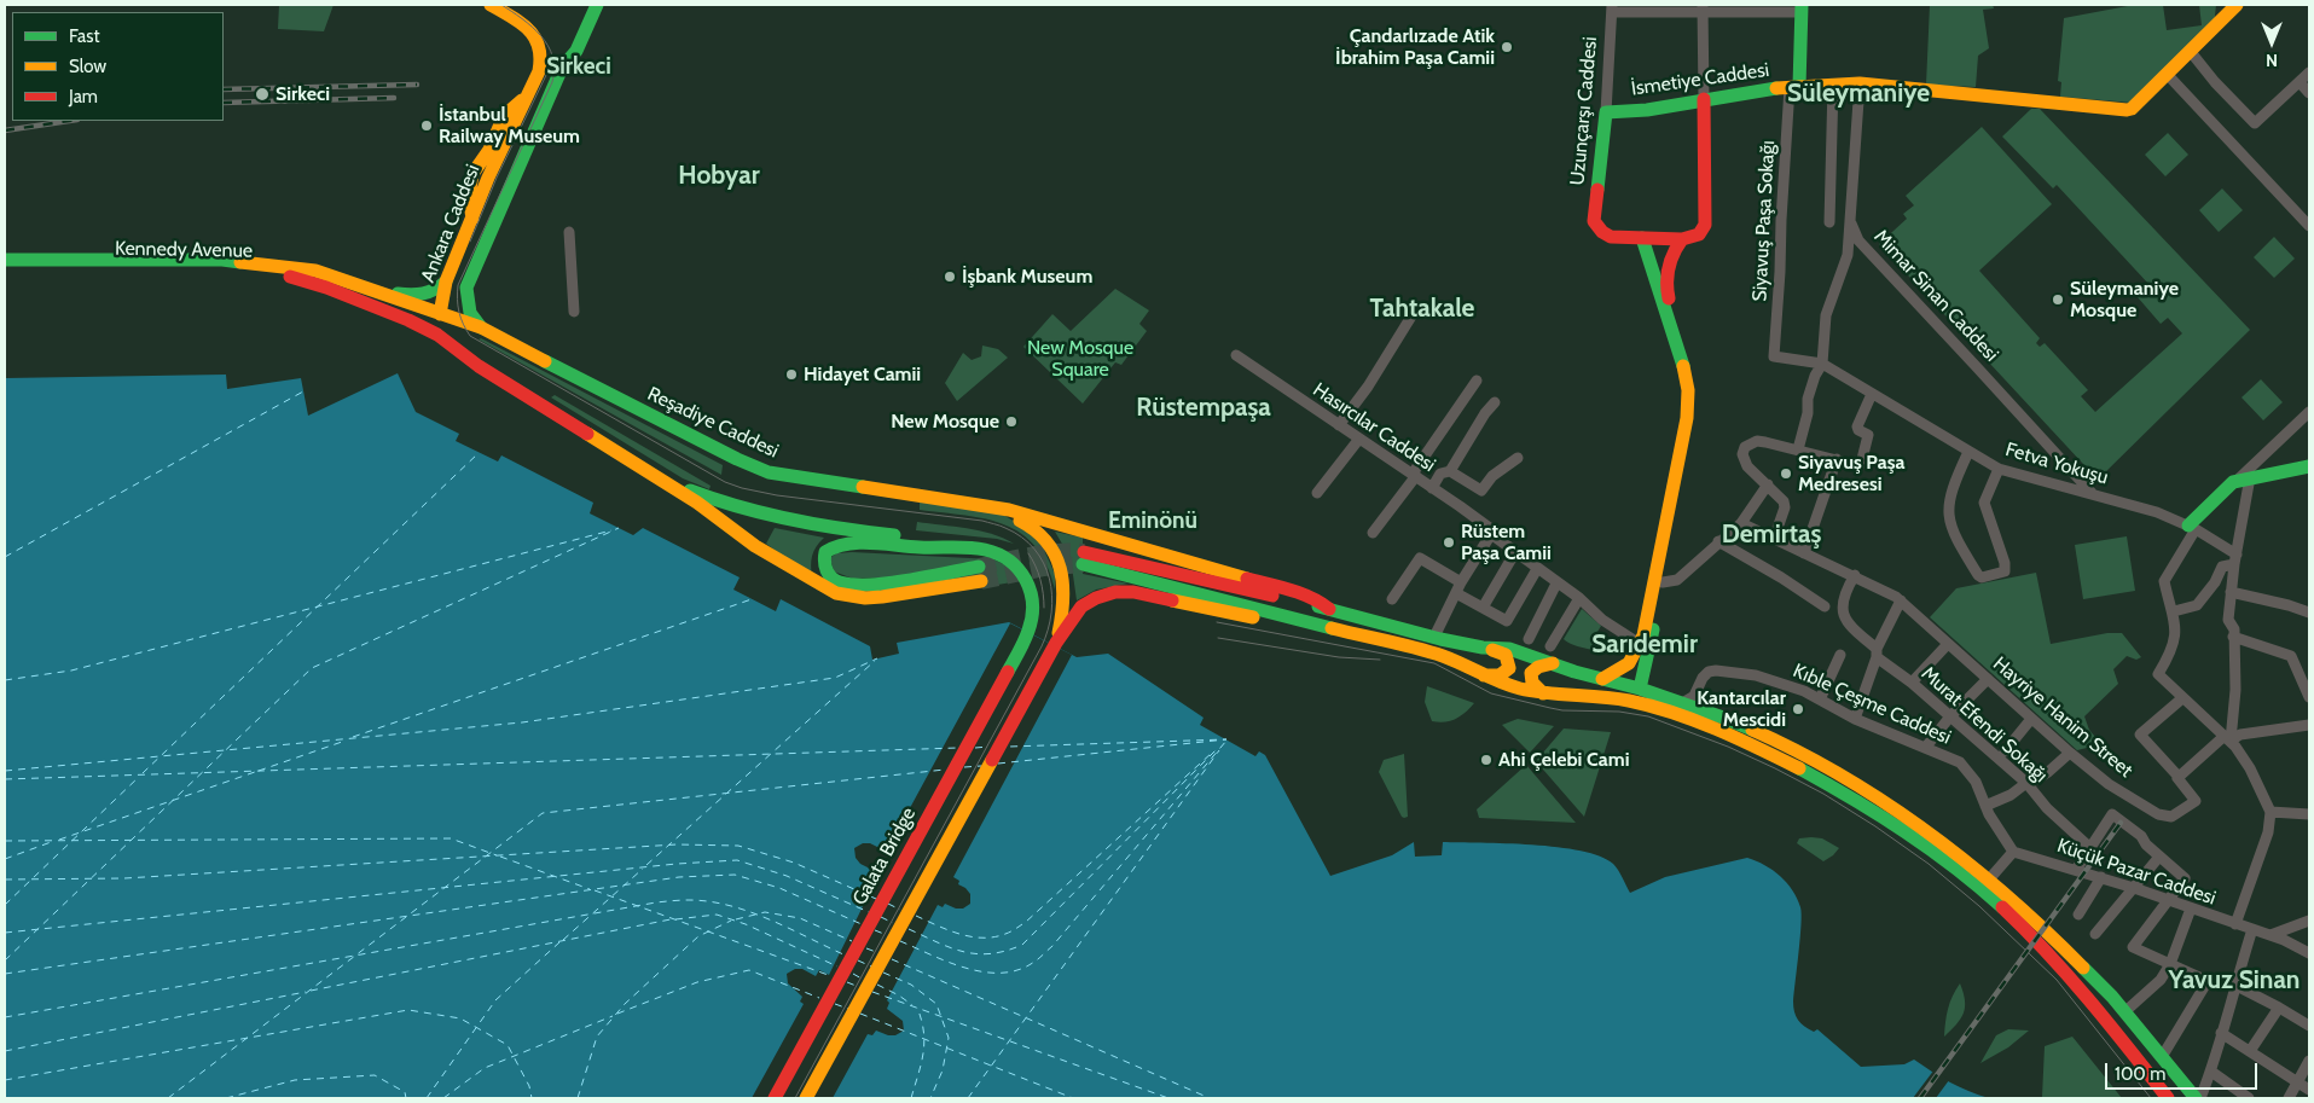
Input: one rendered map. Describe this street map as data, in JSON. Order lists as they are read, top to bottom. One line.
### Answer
{"streets":{"main road":["İsmetiye Caddesi","Uzunçarşı Caddesi","Ankara Caddesi","Kennedy Avenue","Reşadiye Caddesi","Galata Bridge"],"street":["Siyavuş Paşa Sokağı","Mimar Sinan Caddesi","Hasırcılar Caddesi","Fetva Yokuşu","Kıble Çeşme Caddesi","Hayriye Hanim Street","Murat Efendi Sokağı","Küçük Pazar Caddesi"]},"crossings":[["İsmetiye Caddesi","Uzunçarşı Caddesi"],["İsmetiye Caddesi","Siyavuş Paşa Sokağı"],["İsmetiye Caddesi","Mimar Sinan Caddesi"],["Siyavuş Paşa Sokağı","Fetva Yokuşu"],["Ankara Caddesi","Kennedy Avenue"],["Ankara Caddesi","Reşadiye Caddesi"],["Kennedy Avenue","Reşadiye Caddesi"],["Mimar Sinan Caddesi","Fetva Yokuşu"],["Kıble Çeşme Caddesi","Küçük Pazar Caddesi"],["Hayriye Hanim Street","Murat Efendi Sokağı"]],"districts":["Sirkeci","Süleymaniye","Hobyar","Tahtakale","Rüstempaşa","Eminönü","Demirtaş","Sarıdemir","Yavuz Sinan"],"parks":["New Mosque Square"],"places":["Çandarlızade Atik İbrahim Paşa Camii","Sirkeci","İstanbul Railway Museum","İşbank Museum","Süleymaniye Mosque","Hidayet Camii","New Mosque","Siyavuş Paşa Medresesi","Rüstem Paşa Camii","Kantarcılar Mescidi","Ahi Çelebi Cami"],"legend":["Fast","Slow","Jam"],"scale_bar":"100 m","north":"bottom"}
